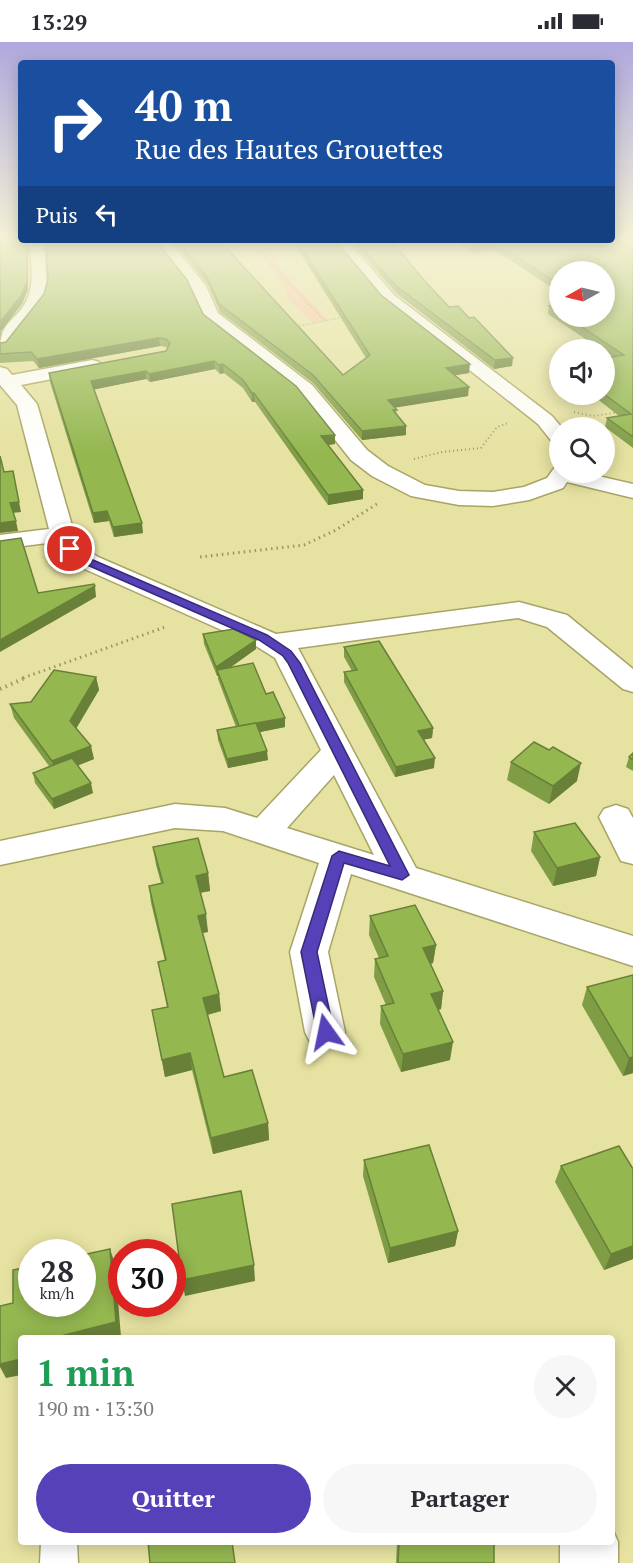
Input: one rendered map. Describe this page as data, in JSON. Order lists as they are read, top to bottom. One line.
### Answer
{"north":"left","page":{"status":"13:29","turn":["40 m","Rue des Hautes Grouettes"],"then":"Puis","speed":"28 km/h","limit":"30","heading":["1 min","190 m · 13:30"],"buttons":["Quitter","Partager"]}}
